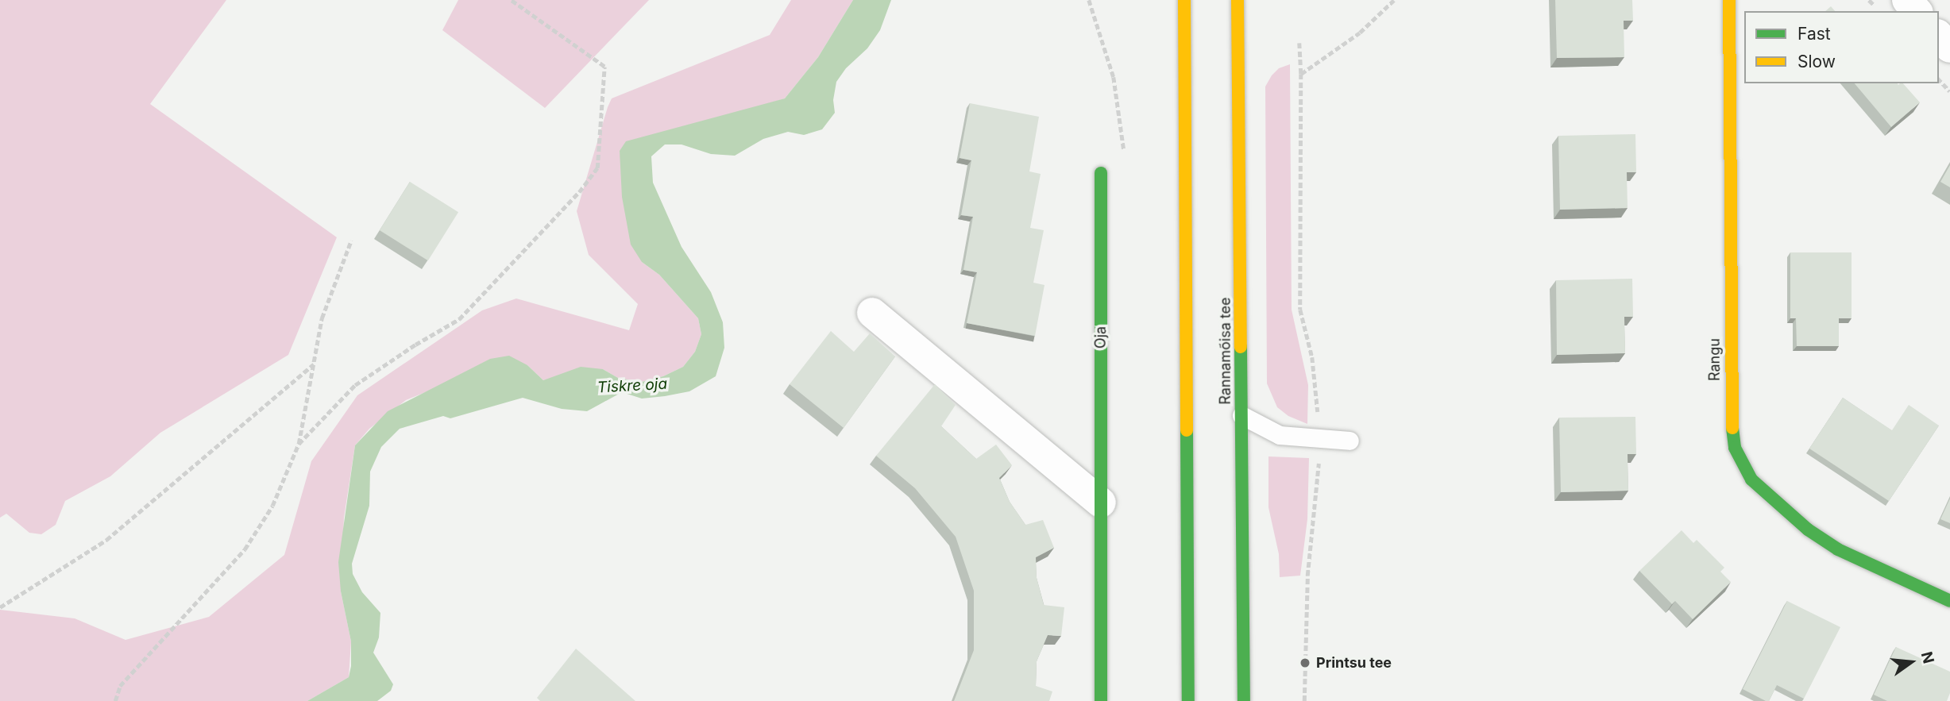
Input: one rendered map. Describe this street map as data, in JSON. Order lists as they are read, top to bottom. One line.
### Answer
{"streets":{"main road":["Oja","Rannamõisa tee","Rangu"]},"water":["Tiskre oja"],"places":["Printsu tee"],"legend":["Fast","Slow"],"north":"right"}
